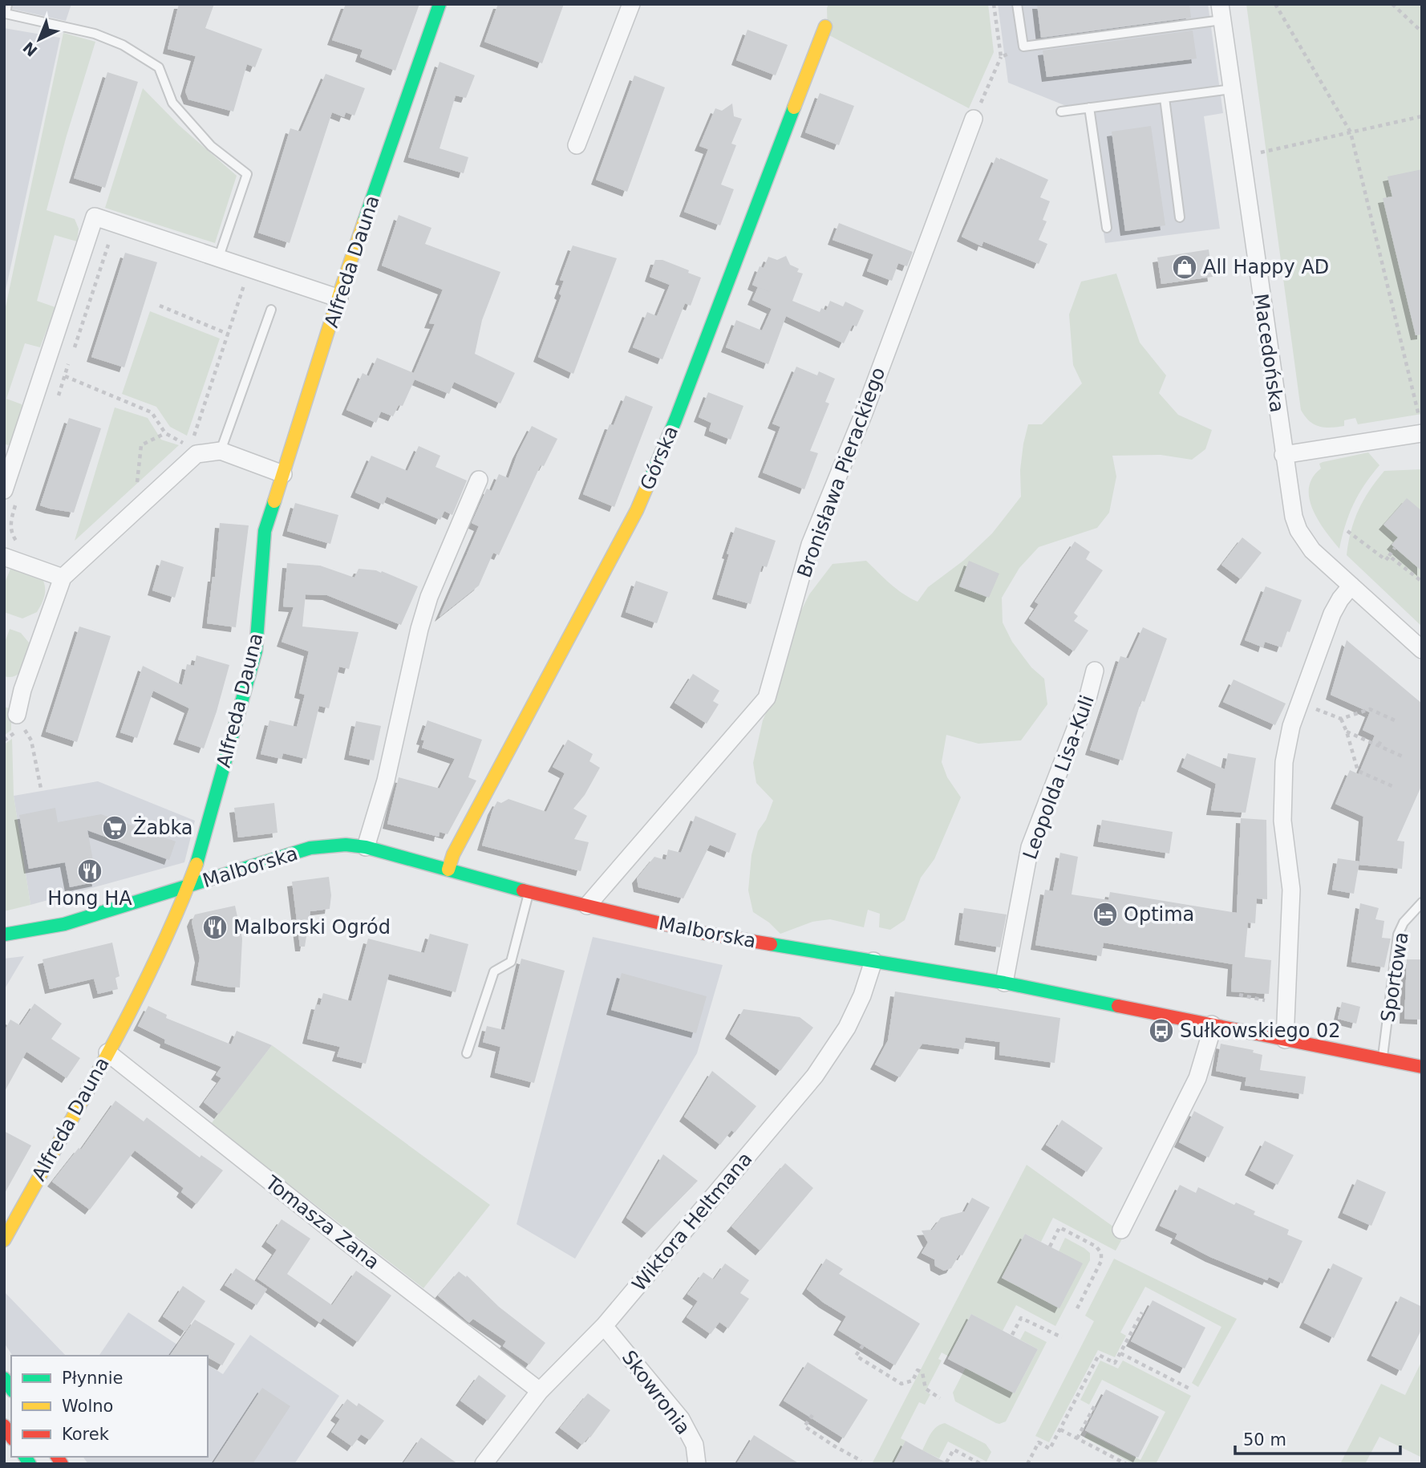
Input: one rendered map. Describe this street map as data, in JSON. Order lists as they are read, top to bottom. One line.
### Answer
{"streets":{"street":["Alfreda Dauna","Macedońska","Górska","Bronisława Pierackiego","Leopolda Lisa-Kuli","Malborska","Wiktora Heltmana","Tomasza Zana","Skowronia"],"lane":["Sportowa"]},"crossings":[["Alfreda Dauna","Malborska"],["Alfreda Dauna","Tomasza Zana"],["Górska","Malborska"],["Bronisława Pierackiego","Malborska"],["Leopolda Lisa-Kuli","Malborska"],["Malborska","Sportowa"],["Malborska","Wiktora Heltmana"],["Wiktora Heltmana","Tomasza Zana"],["Wiktora Heltmana","Skowronia"]],"places":{"shop":["All Happy AD"],"supermarket":["Żabka"],"restaurant":["Hong HA","Malborski Ogród"],"hotel":["Optima"],"bus stop":["Sułkowskiego 02"]},"legend":["Płynnie","Wolno","Korek"],"scale_bar":"50 m","north":"bottom left"}
